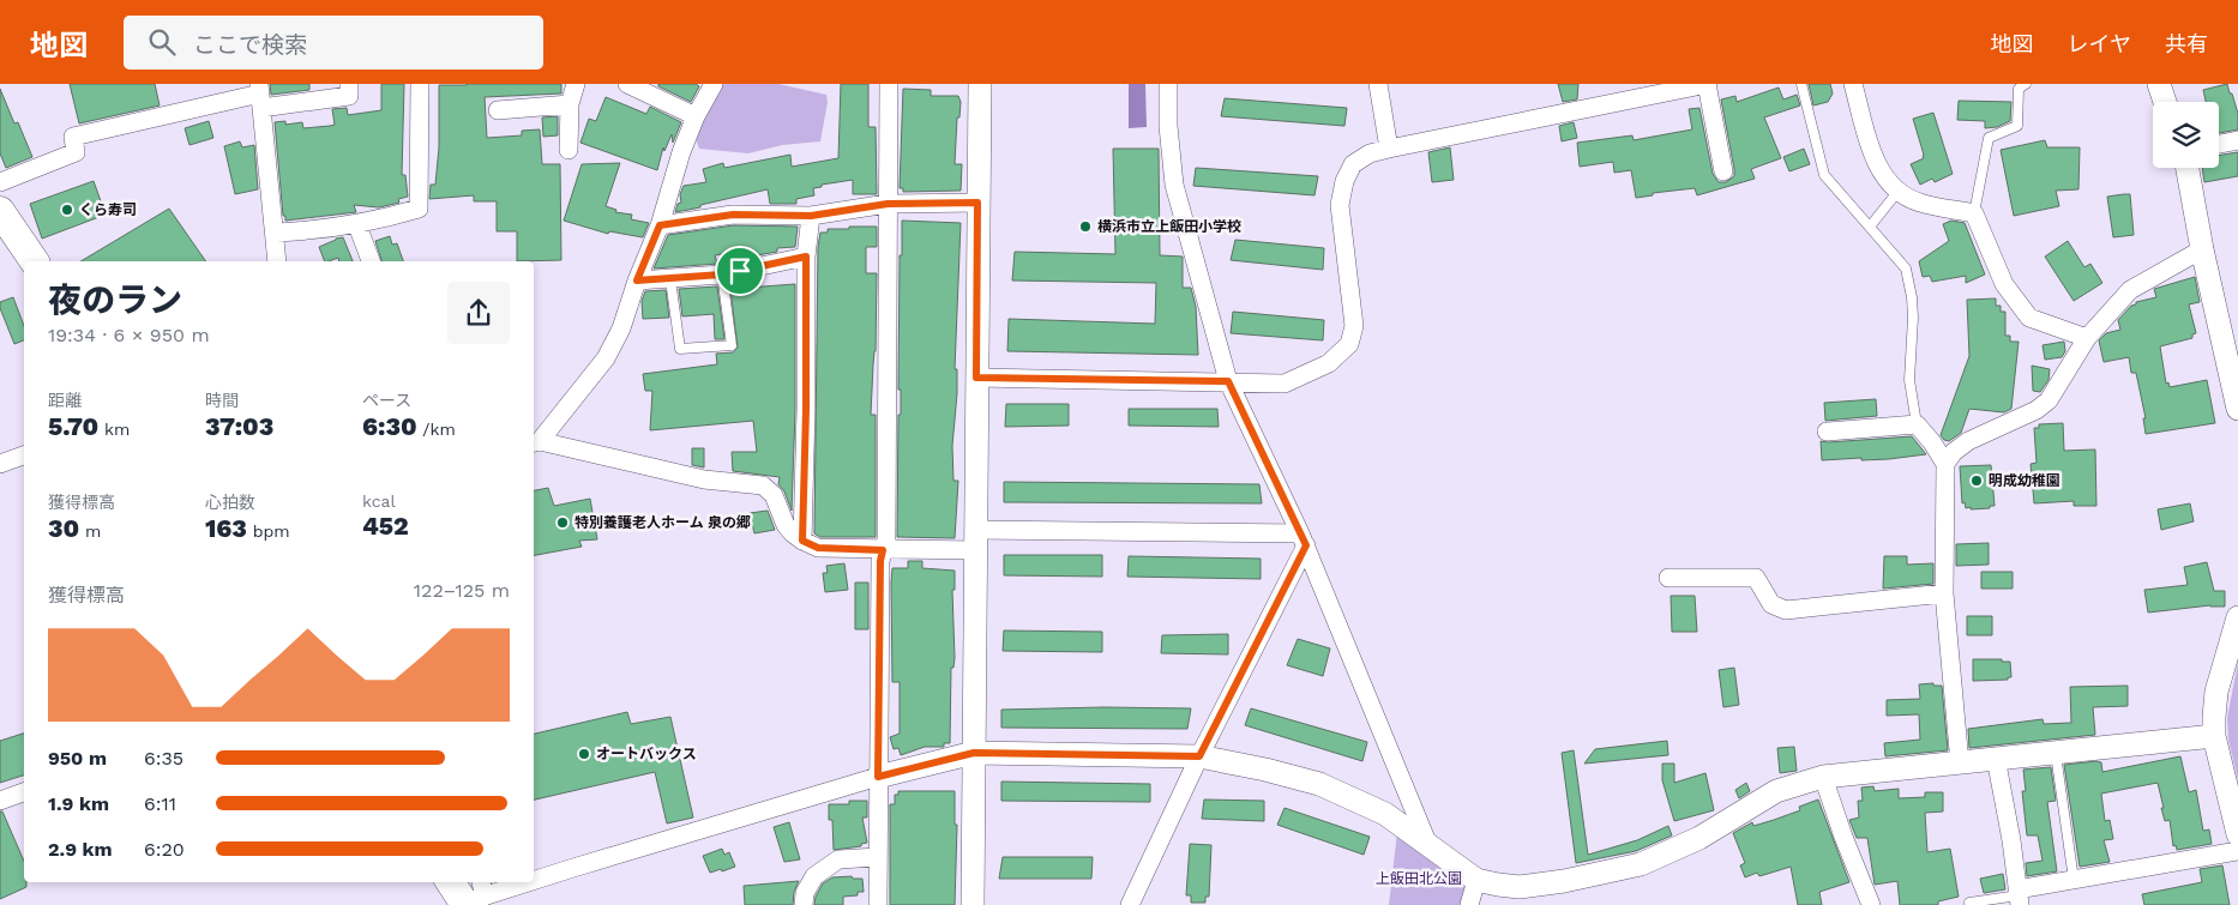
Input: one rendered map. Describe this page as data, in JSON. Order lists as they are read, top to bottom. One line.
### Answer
{"parks":["上飯田北公園"],"places":["くら寿司","横浜市立上飯田小学校","明成幼稚園","特別養護老人ホーム 泉の郷","オートバックス"],"page":{"header":"地図","search":"ここで検索","nav":["地図","レイヤ","共有"],"heading":["夜のラン","19:34 · 6 × 950 m"],"stats":[["距離","5.70 km"],["時間","37:03"],["ペース","6:30 /km"],["獲得標高","30 m"],["心拍数","163 bpm"],["kcal","452"]],"chart":["獲得標高","122–125 m"],"list":[{"name":"950 m","note":"6:35"},{"name":"1.9 km","note":"6:11"},{"name":"2.9 km","note":"6:20"}]}}
